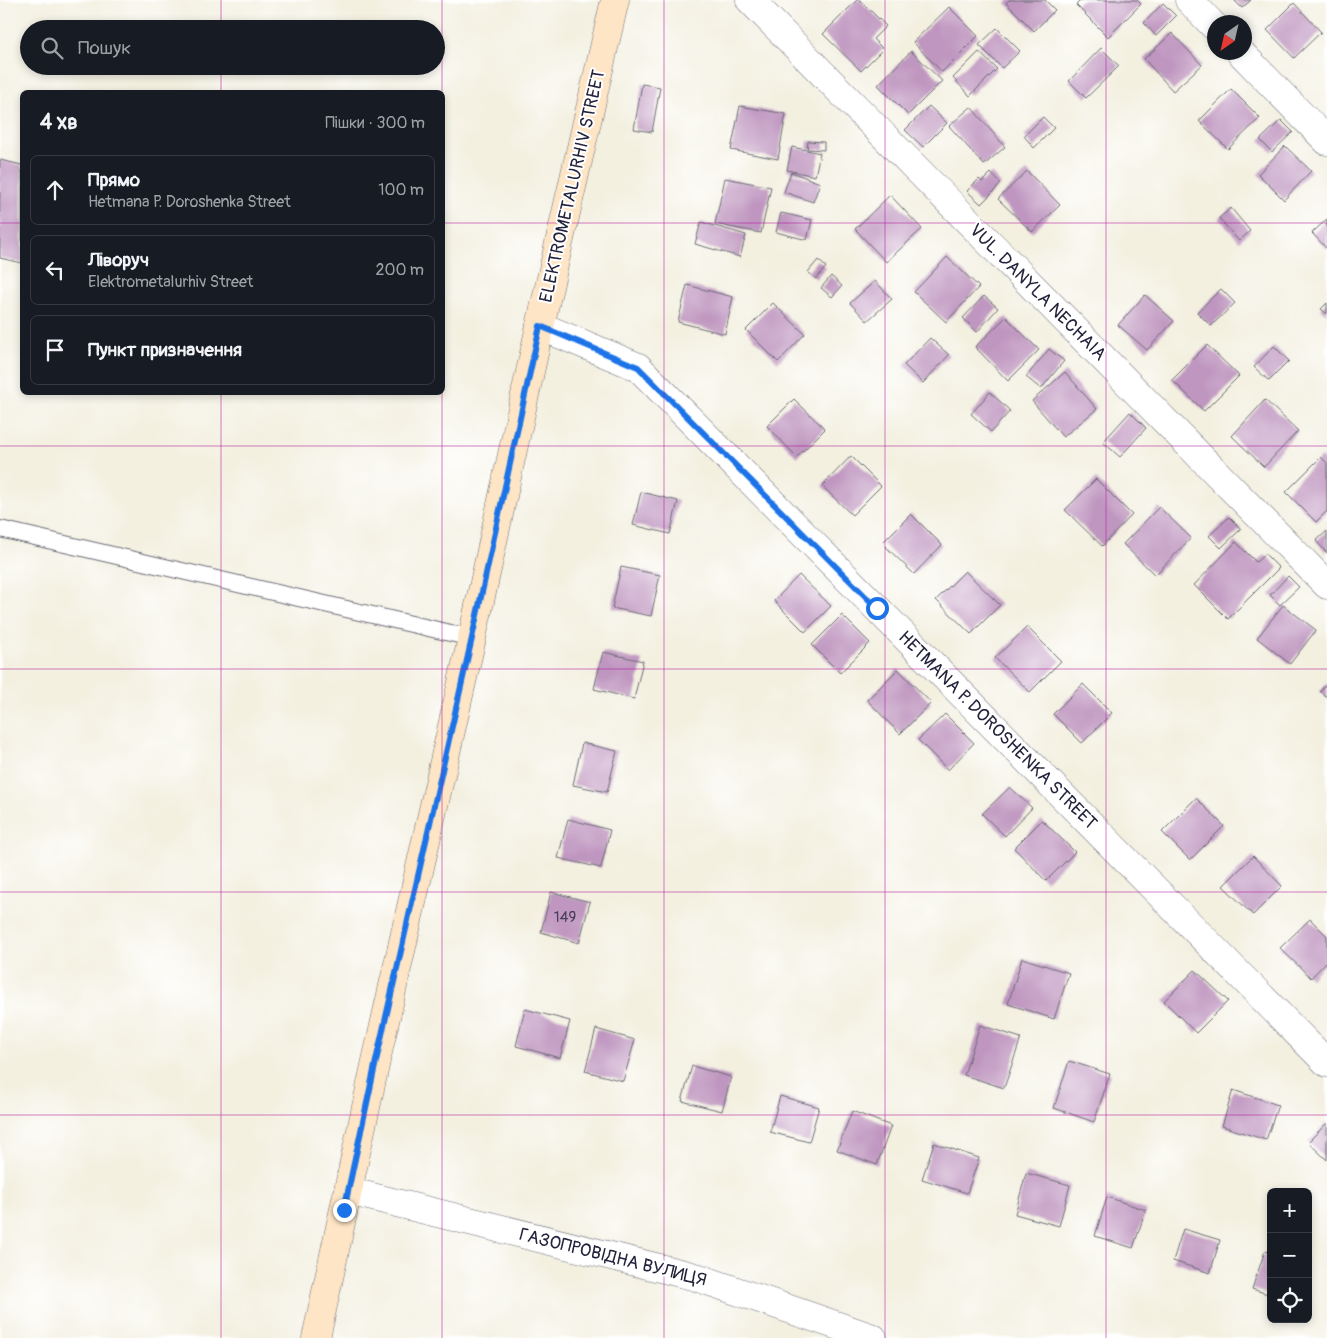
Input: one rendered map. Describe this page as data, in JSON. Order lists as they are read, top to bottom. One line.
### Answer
{"streets":{"main road":["ELEKTROMETALURHIV STREET"],"street":["VUL. DANYLA NECHAIA","HETMANA P. DOROSHENKA STREET","ГАЗОПРОВІДНА ВУЛИЦЯ"]},"crossings":[["ELEKTROMETALURHIV STREET","HETMANA P. DOROSHENKA STREET"],["ELEKTROMETALURHIV STREET","ГАЗОПРОВІДНА ВУЛИЦЯ"]],"house_numbers":["149"],"north":"bottom left","page":{"search":"Пошук","heading":["4 хв","Пішки · 300 m"],"list":[["Прямо","Hetmana P. Doroshenka Street","100 m"],["Ліворуч","Elektrometalurhiv Street","200 m"],"Пункт призначення"],"map_buttons":["+","−"]}}
